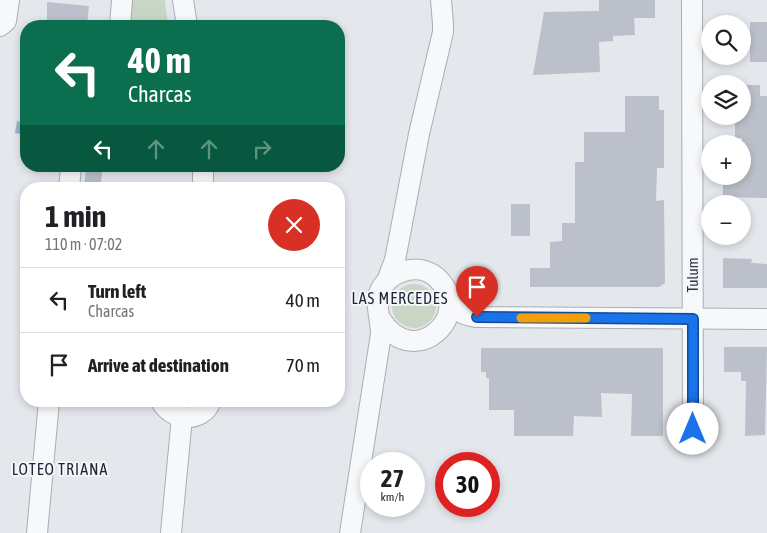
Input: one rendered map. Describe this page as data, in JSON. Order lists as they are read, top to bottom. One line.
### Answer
{"streets":{"street":["Tulum"]},"districts":["LAS MERCEDES","LOTEO TRIANA"],"page":{"map_buttons":["+","−"],"turn":["40 m","Charcas"],"heading":["1 min","110 m · 07:02"],"list":[{"name":"Turn left","note":"Charcas","value":"40 m"},{"name":"Arrive at destination","value":"70 m"}],"speed":"27 km/h","limit":"30"}}
